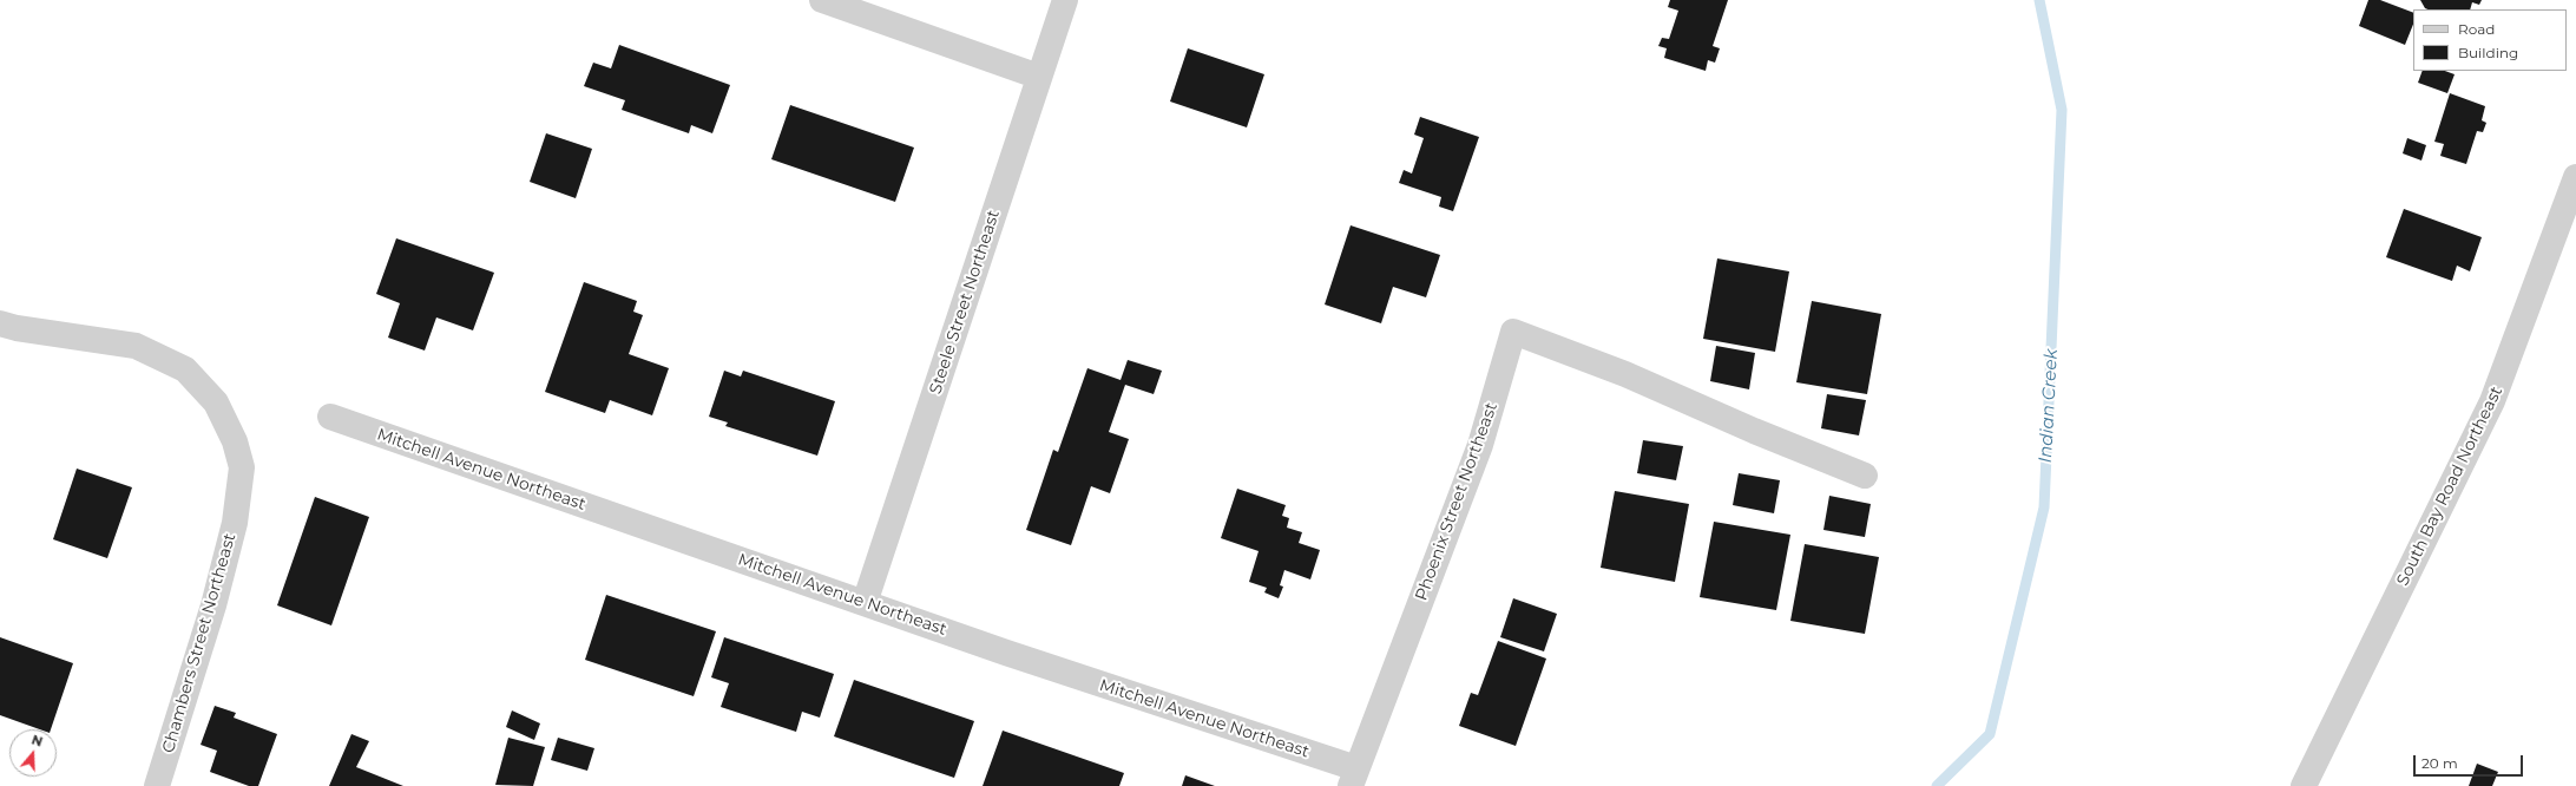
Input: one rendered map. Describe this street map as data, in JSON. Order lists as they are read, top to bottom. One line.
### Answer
{"streets":{"street":["Steele Street Northeast","Mitchell Avenue Northeast","South Bay Road Northeast","Phoenix Street Northeast","Chambers Street Northeast"]},"crossings":[["Steele Street Northeast","Mitchell Avenue Northeast"],["Mitchell Avenue Northeast","Phoenix Street Northeast"]],"water":["Indian Creek"],"legend":["Road","Building"],"scale_bar":"20 m","north":"top"}
